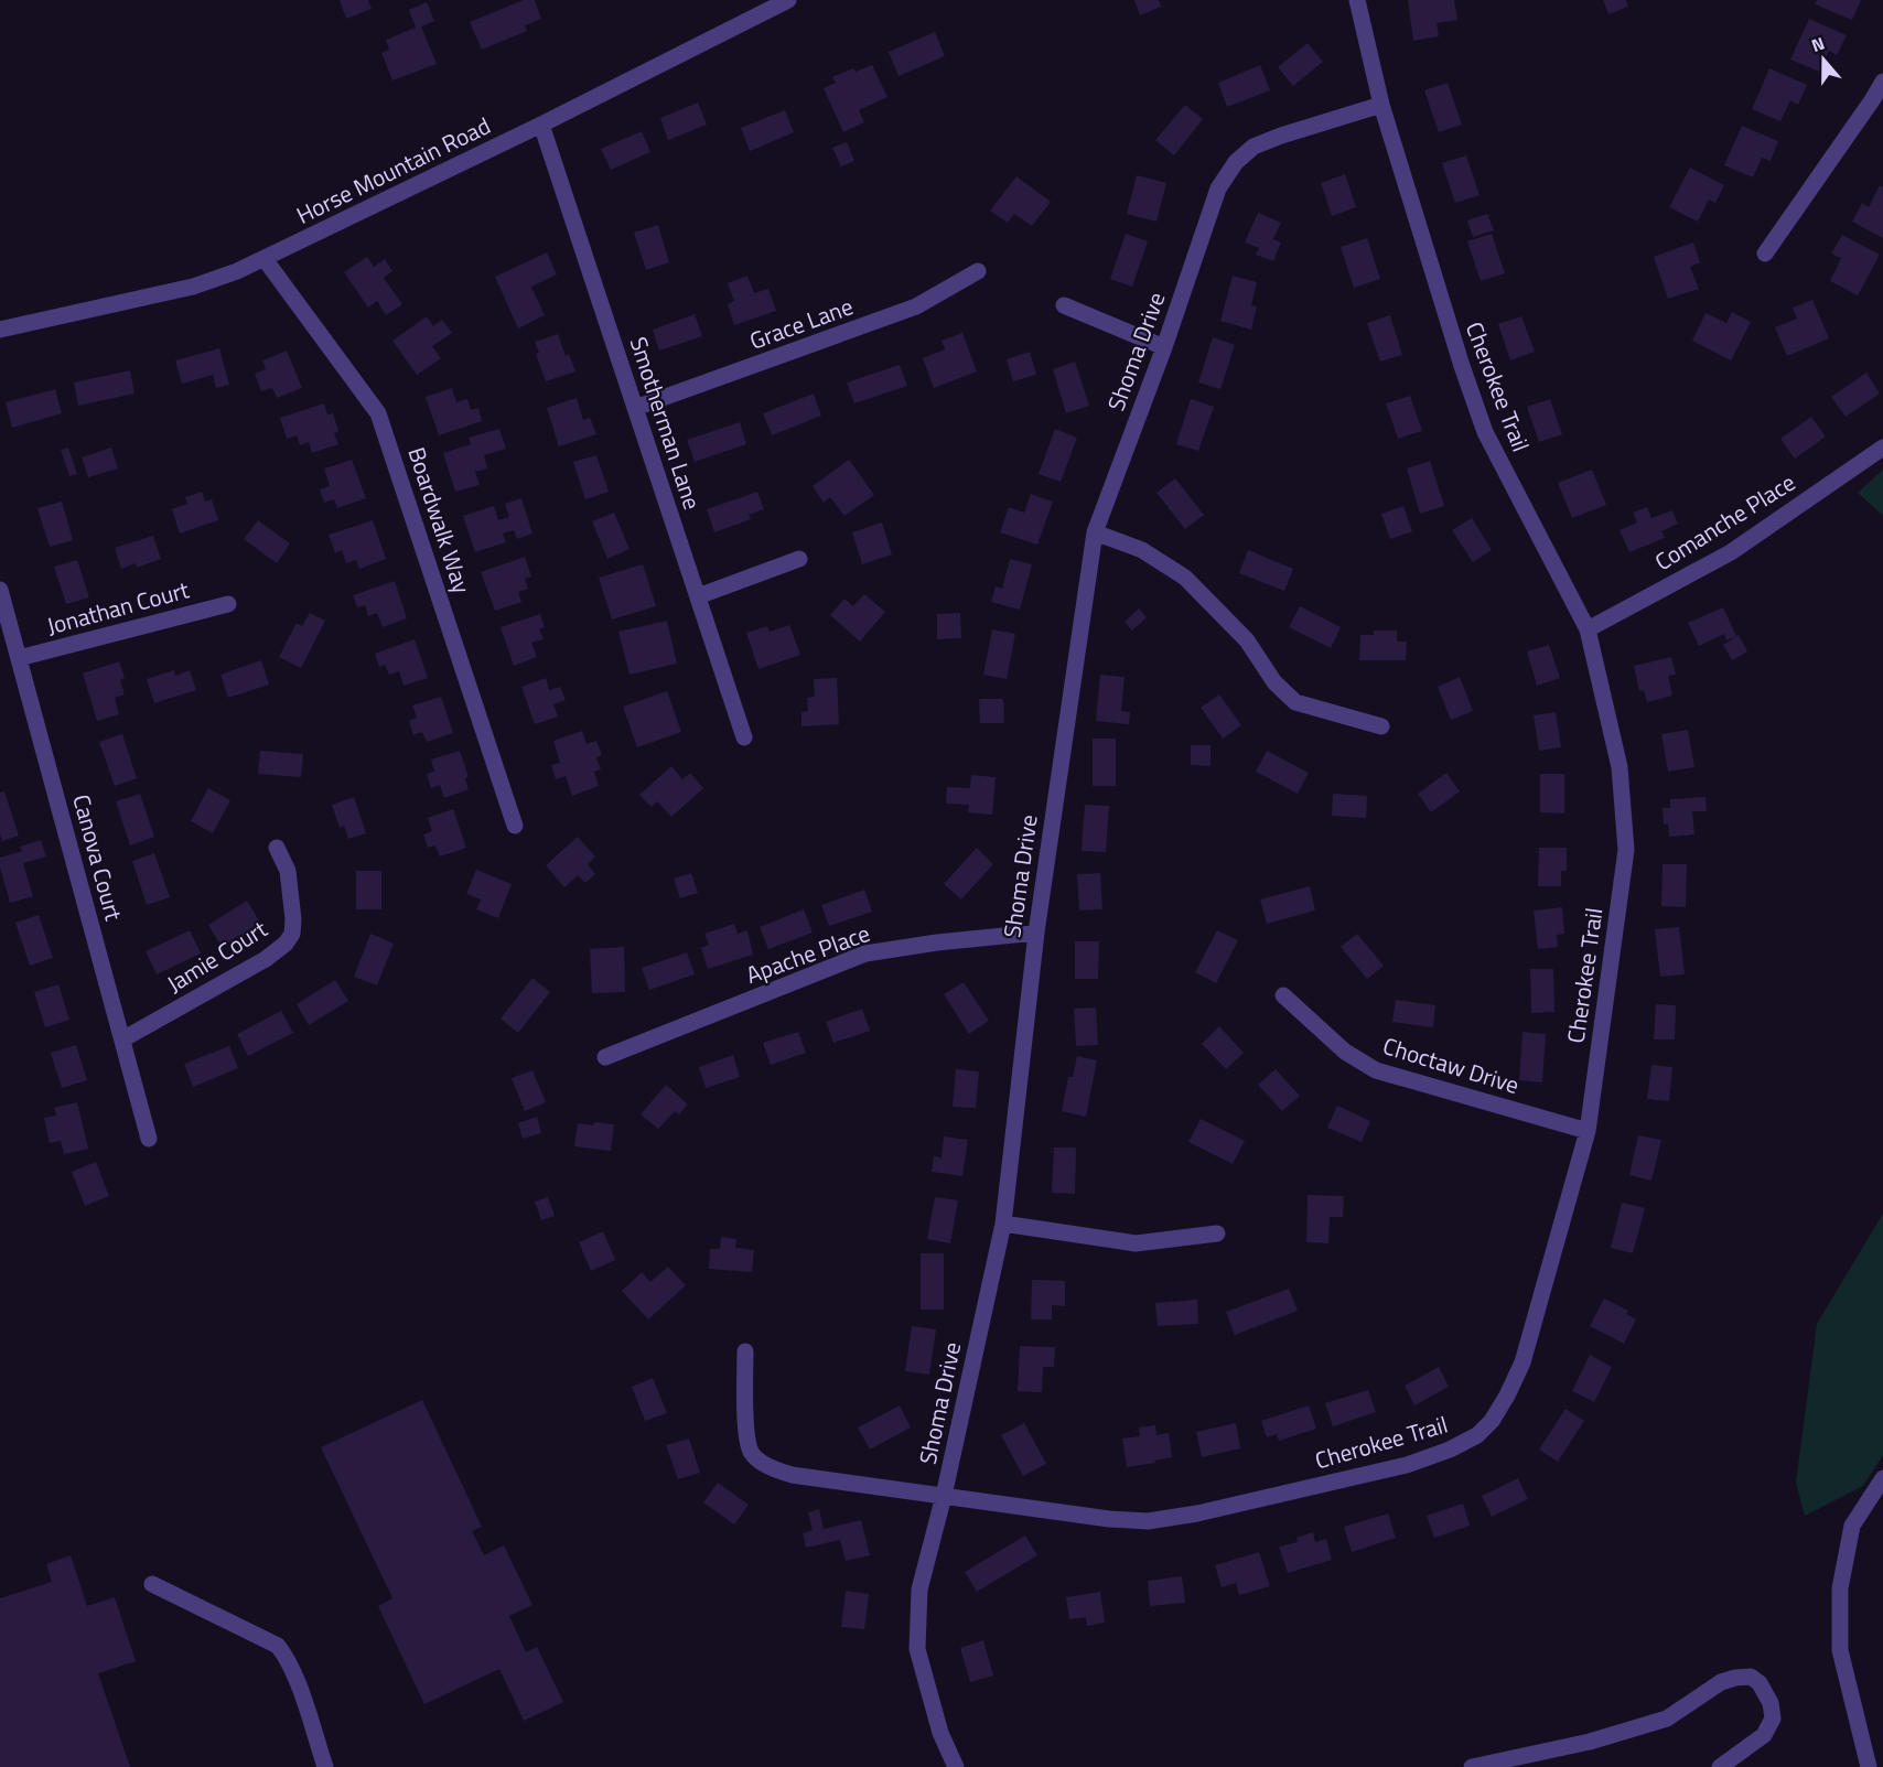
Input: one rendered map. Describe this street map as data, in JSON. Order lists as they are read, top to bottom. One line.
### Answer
{"streets":{"street":["Horse Mountain Road","Grace Lane","Shoma Drive","Cherokee Trail","Smotherman Lane","Boardwalk Way","Comanche Place","Jonathan Court","Canova Court","Apache Place","Jamie Court","Choctaw Drive"]},"crossings":[["Horse Mountain Road","Smotherman Lane"],["Horse Mountain Road","Boardwalk Way"],["Grace Lane","Smotherman Lane"],["Shoma Drive","Cherokee Trail"],["Shoma Drive","Apache Place"],["Cherokee Trail","Comanche Place"],["Cherokee Trail","Choctaw Drive"],["Jonathan Court","Canova Court"],["Canova Court","Jamie Court"]],"north":"top"}
